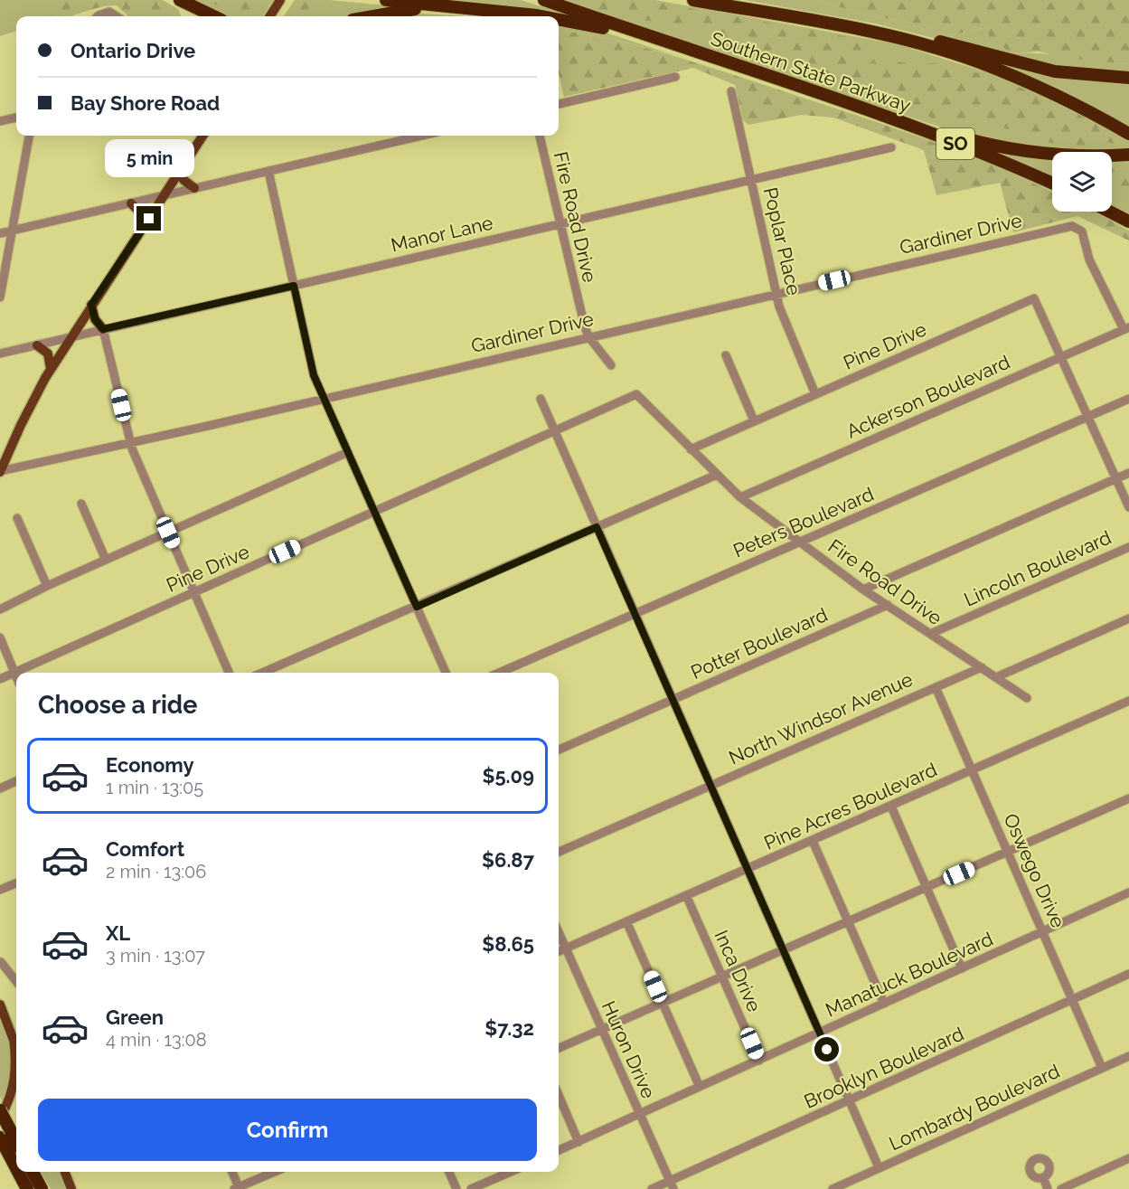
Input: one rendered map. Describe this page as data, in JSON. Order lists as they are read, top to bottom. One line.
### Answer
{"streets":{"highway":["Southern State Parkway","SO"],"street":["Fire Road Drive","Manor Lane","Gardiner Drive","Poplar Place","Pine Drive","Ackerson Boulevard","Peters Boulevard","Lincoln Boulevard","Potter Boulevard","North Windsor Avenue","Pine Acres Boulevard","Oswego Drive","Inca Drive","Manatuck Boulevard","Huron Drive","Brooklyn Boulevard","Lombardy Boulevard"]},"crossings":[["Fire Road Drive","Manor Lane"],["Fire Road Drive","Gardiner Drive"],["Fire Road Drive","Pine Drive"],["Fire Road Drive","Ackerson Boulevard"],["Fire Road Drive","Peters Boulevard"],["Fire Road Drive","Lincoln Boulevard"],["Fire Road Drive","Potter Boulevard"],["Fire Road Drive","North Windsor Avenue"],["Manor Lane","Poplar Place"],["Gardiner Drive","Poplar Place"],["Gardiner Drive","Ackerson Boulevard"],["Poplar Place","Pine Drive"],["Pine Drive","Ackerson Boulevard"],["North Windsor Avenue","Oswego Drive"],["Pine Acres Boulevard","Oswego Drive"],["Pine Acres Boulevard","Inca Drive"],["Pine Acres Boulevard","Huron Drive"],["Oswego Drive","Manatuck Boulevard"],["Oswego Drive","Brooklyn Boulevard"],["Oswego Drive","Lombardy Boulevard"],["Inca Drive","Manatuck Boulevard"],["Manatuck Boulevard","Huron Drive"],["Huron Drive","Brooklyn Boulevard"]],"page":{"banner":["Ontario Drive","Bay Shore Road"],"bubble":"5 min","heading":"Choose a ride","list":[{"name":"Economy","note":"1 min · 13:05","value":"$5.09"},{"name":"Comfort","note":"2 min · 13:06","value":"$6.87"},{"name":"XL","note":"3 min · 13:07","value":"$8.65"},{"name":"Green","note":"4 min · 13:08","value":"$7.32"}],"buttons":"Confirm"}}
